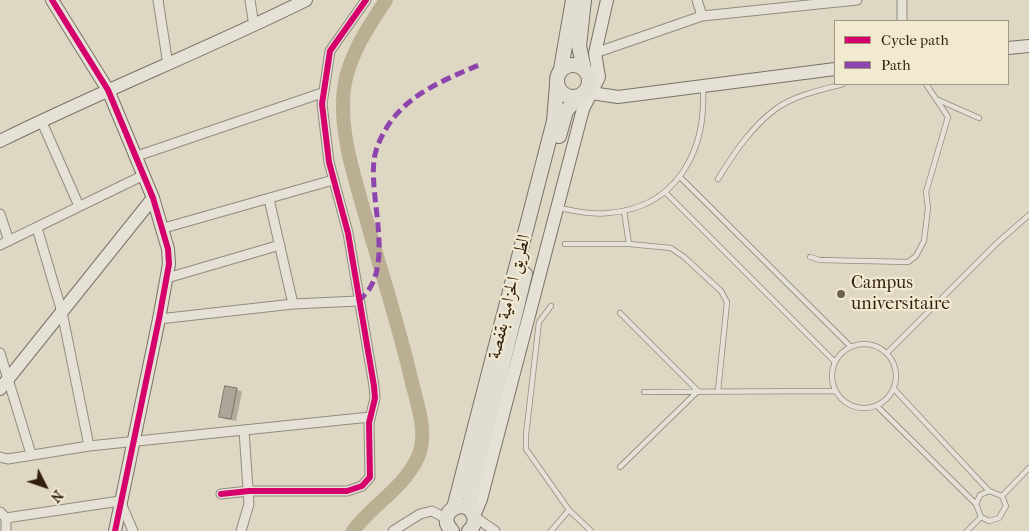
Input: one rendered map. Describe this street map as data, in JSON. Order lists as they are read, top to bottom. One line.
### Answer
{"streets":{"main road":["الطريق الحزامية بقفصة"]},"places":["Campus universitaire"],"legend":["Cycle path","Path"],"north":"bottom right"}
